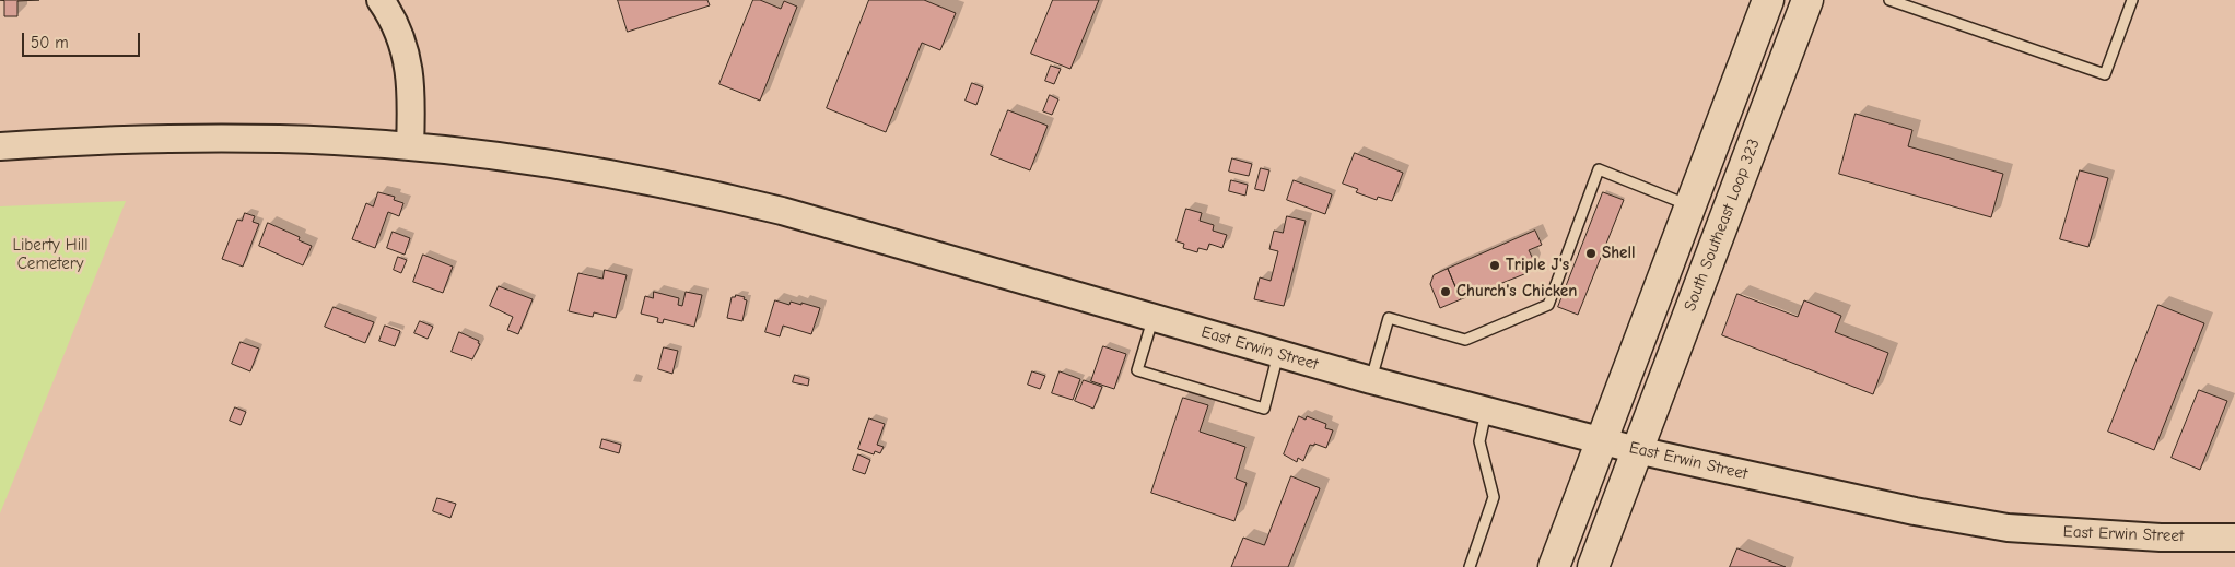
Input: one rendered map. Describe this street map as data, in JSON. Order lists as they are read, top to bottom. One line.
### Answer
{"streets":{"highway":["South Southeast Loop 323"],"main road":["East Erwin Street"]},"crossings":[["South Southeast Loop 323","East Erwin Street"]],"parks":["Liberty Hill Cemetery"],"places":["Shell","Triple J's","Church's Chicken"],"scale_bar":"50 m"}
